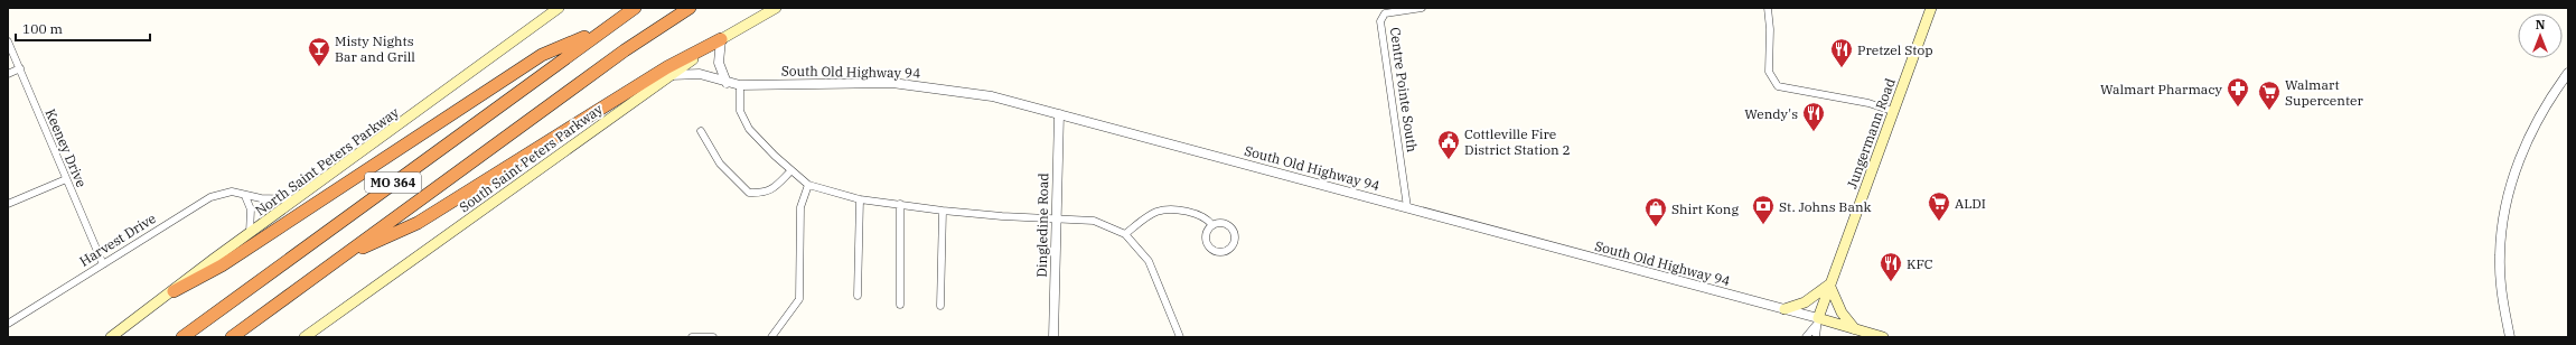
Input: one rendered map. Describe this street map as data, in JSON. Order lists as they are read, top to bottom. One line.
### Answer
{"streets":{"highway":["MO 364"],"main road":["South Old Highway 94","Jungermann Road","South Saint Peters Parkway","North Saint Peters Parkway"],"street":["Centre Pointe South","Keeney Drive","Dingledine Road","Harvest Drive"]},"crossings":[["South Old Highway 94","Centre Pointe South"],["South Old Highway 94","Jungermann Road"],["South Old Highway 94","South Saint Peters Parkway"],["South Old Highway 94","Dingledine Road"],["Keeney Drive","Harvest Drive"],["North Saint Peters Parkway","Harvest Drive"]],"places":{"bar":["Misty Nights Bar and Grill"],"restaurant":["Pretzel Stop","Wendy's","KFC"],"pharmacy":["Walmart Pharmacy"],"supermarket":["Walmart Supercenter","ALDI"],"public building":["Cottleville Fire District Station 2"],"bank":["St. Johns Bank"],"shop":["Shirt Kong"]},"scale_bar":"100 m","north":"top"}
